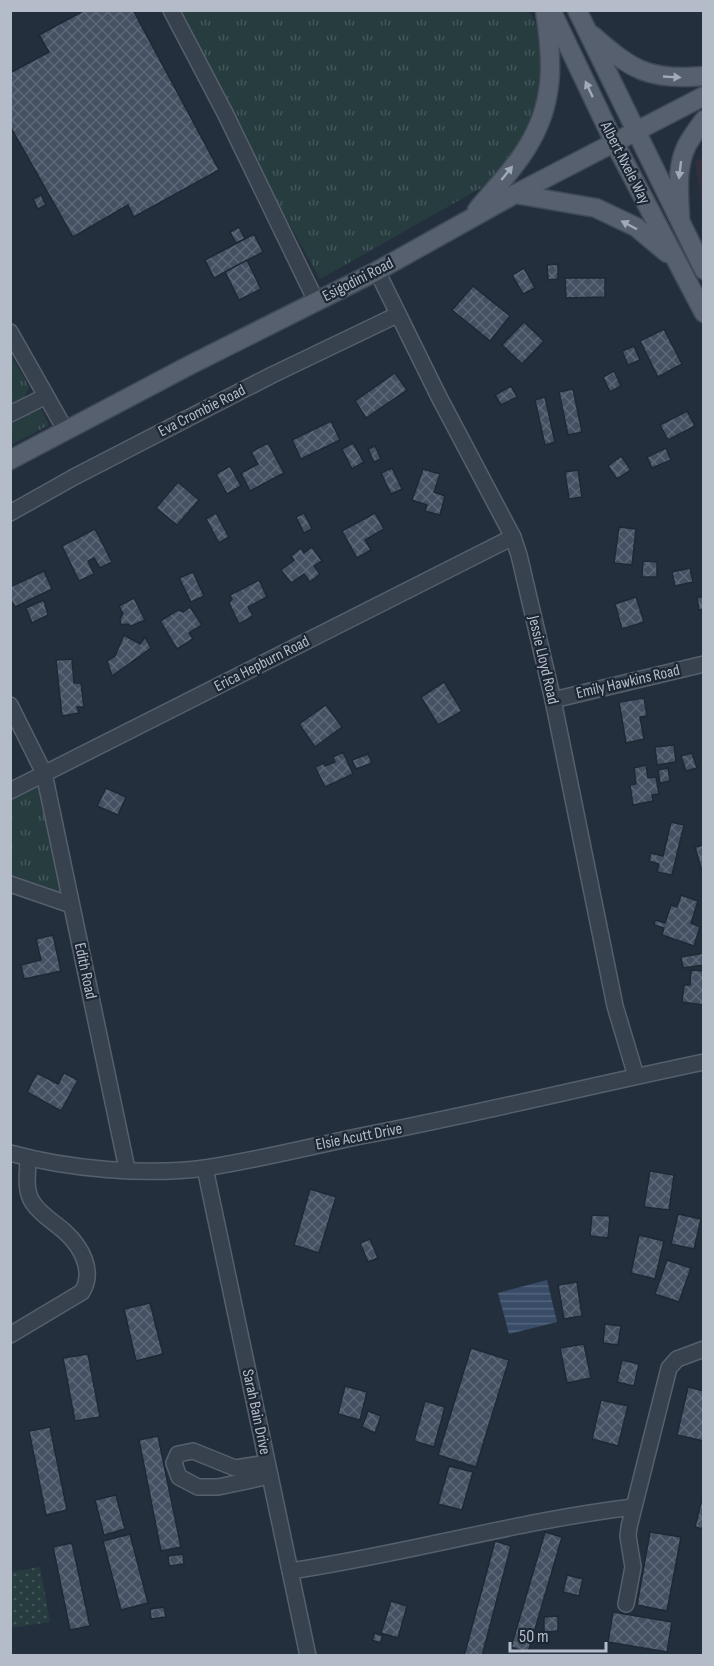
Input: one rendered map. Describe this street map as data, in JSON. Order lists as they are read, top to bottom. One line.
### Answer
{"streets":{"main road":["Albert Nxele Way","Esigodini Road"],"street":["Eva Crombie Road","Jessie Lloyd Road","Erica Hepburn Road","Emily Hawkins Road","Edith Road","Elsie Acutt Drive","Sarah Bain Drive"]},"crossings":[["Albert Nxele Way","Esigodini Road"],["Esigodini Road","Jessie Lloyd Road"],["Eva Crombie Road","Jessie Lloyd Road"],["Jessie Lloyd Road","Erica Hepburn Road"],["Jessie Lloyd Road","Emily Hawkins Road"],["Jessie Lloyd Road","Elsie Acutt Drive"],["Erica Hepburn Road","Edith Road"],["Edith Road","Elsie Acutt Drive"],["Elsie Acutt Drive","Sarah Bain Drive"]],"scale_bar":"50 m"}
